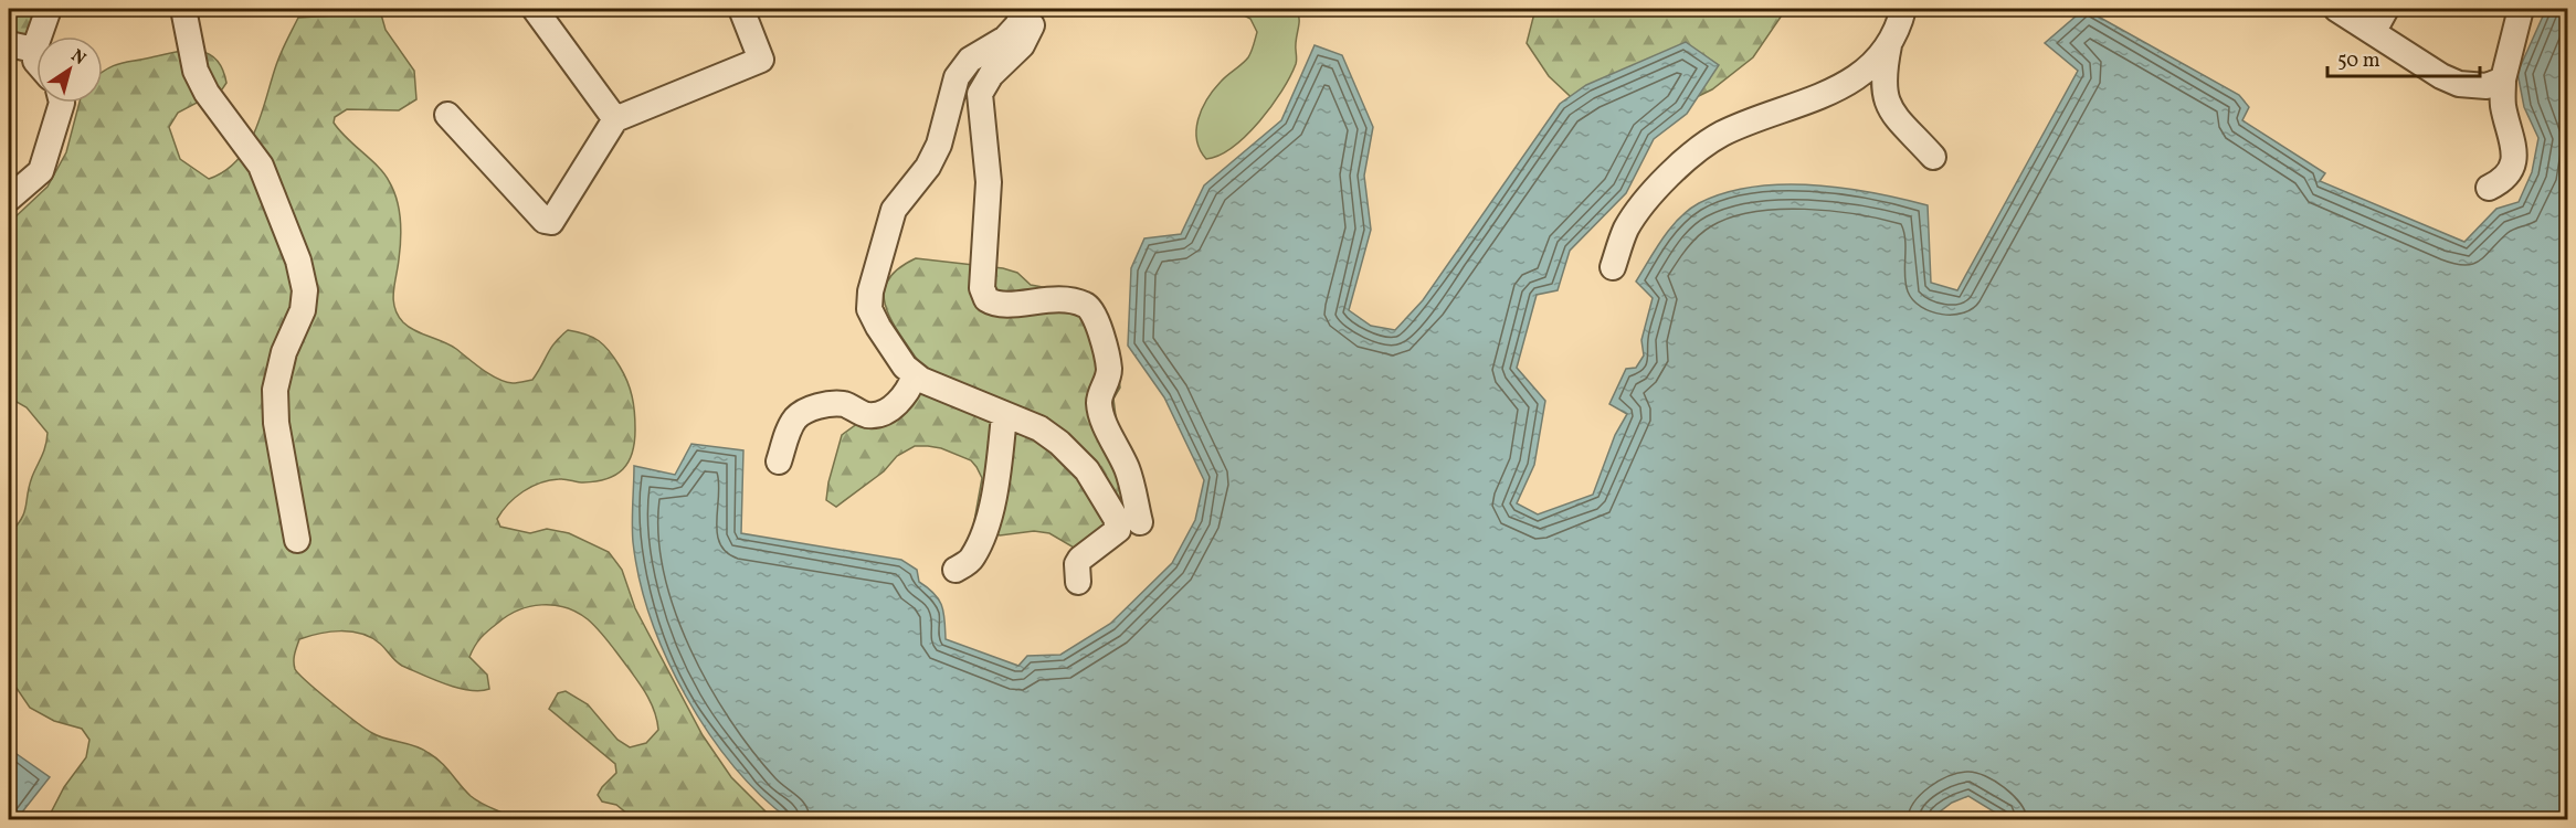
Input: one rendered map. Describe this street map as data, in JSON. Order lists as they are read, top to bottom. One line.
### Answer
{"scale_bar":"50 m","north":"top right"}
